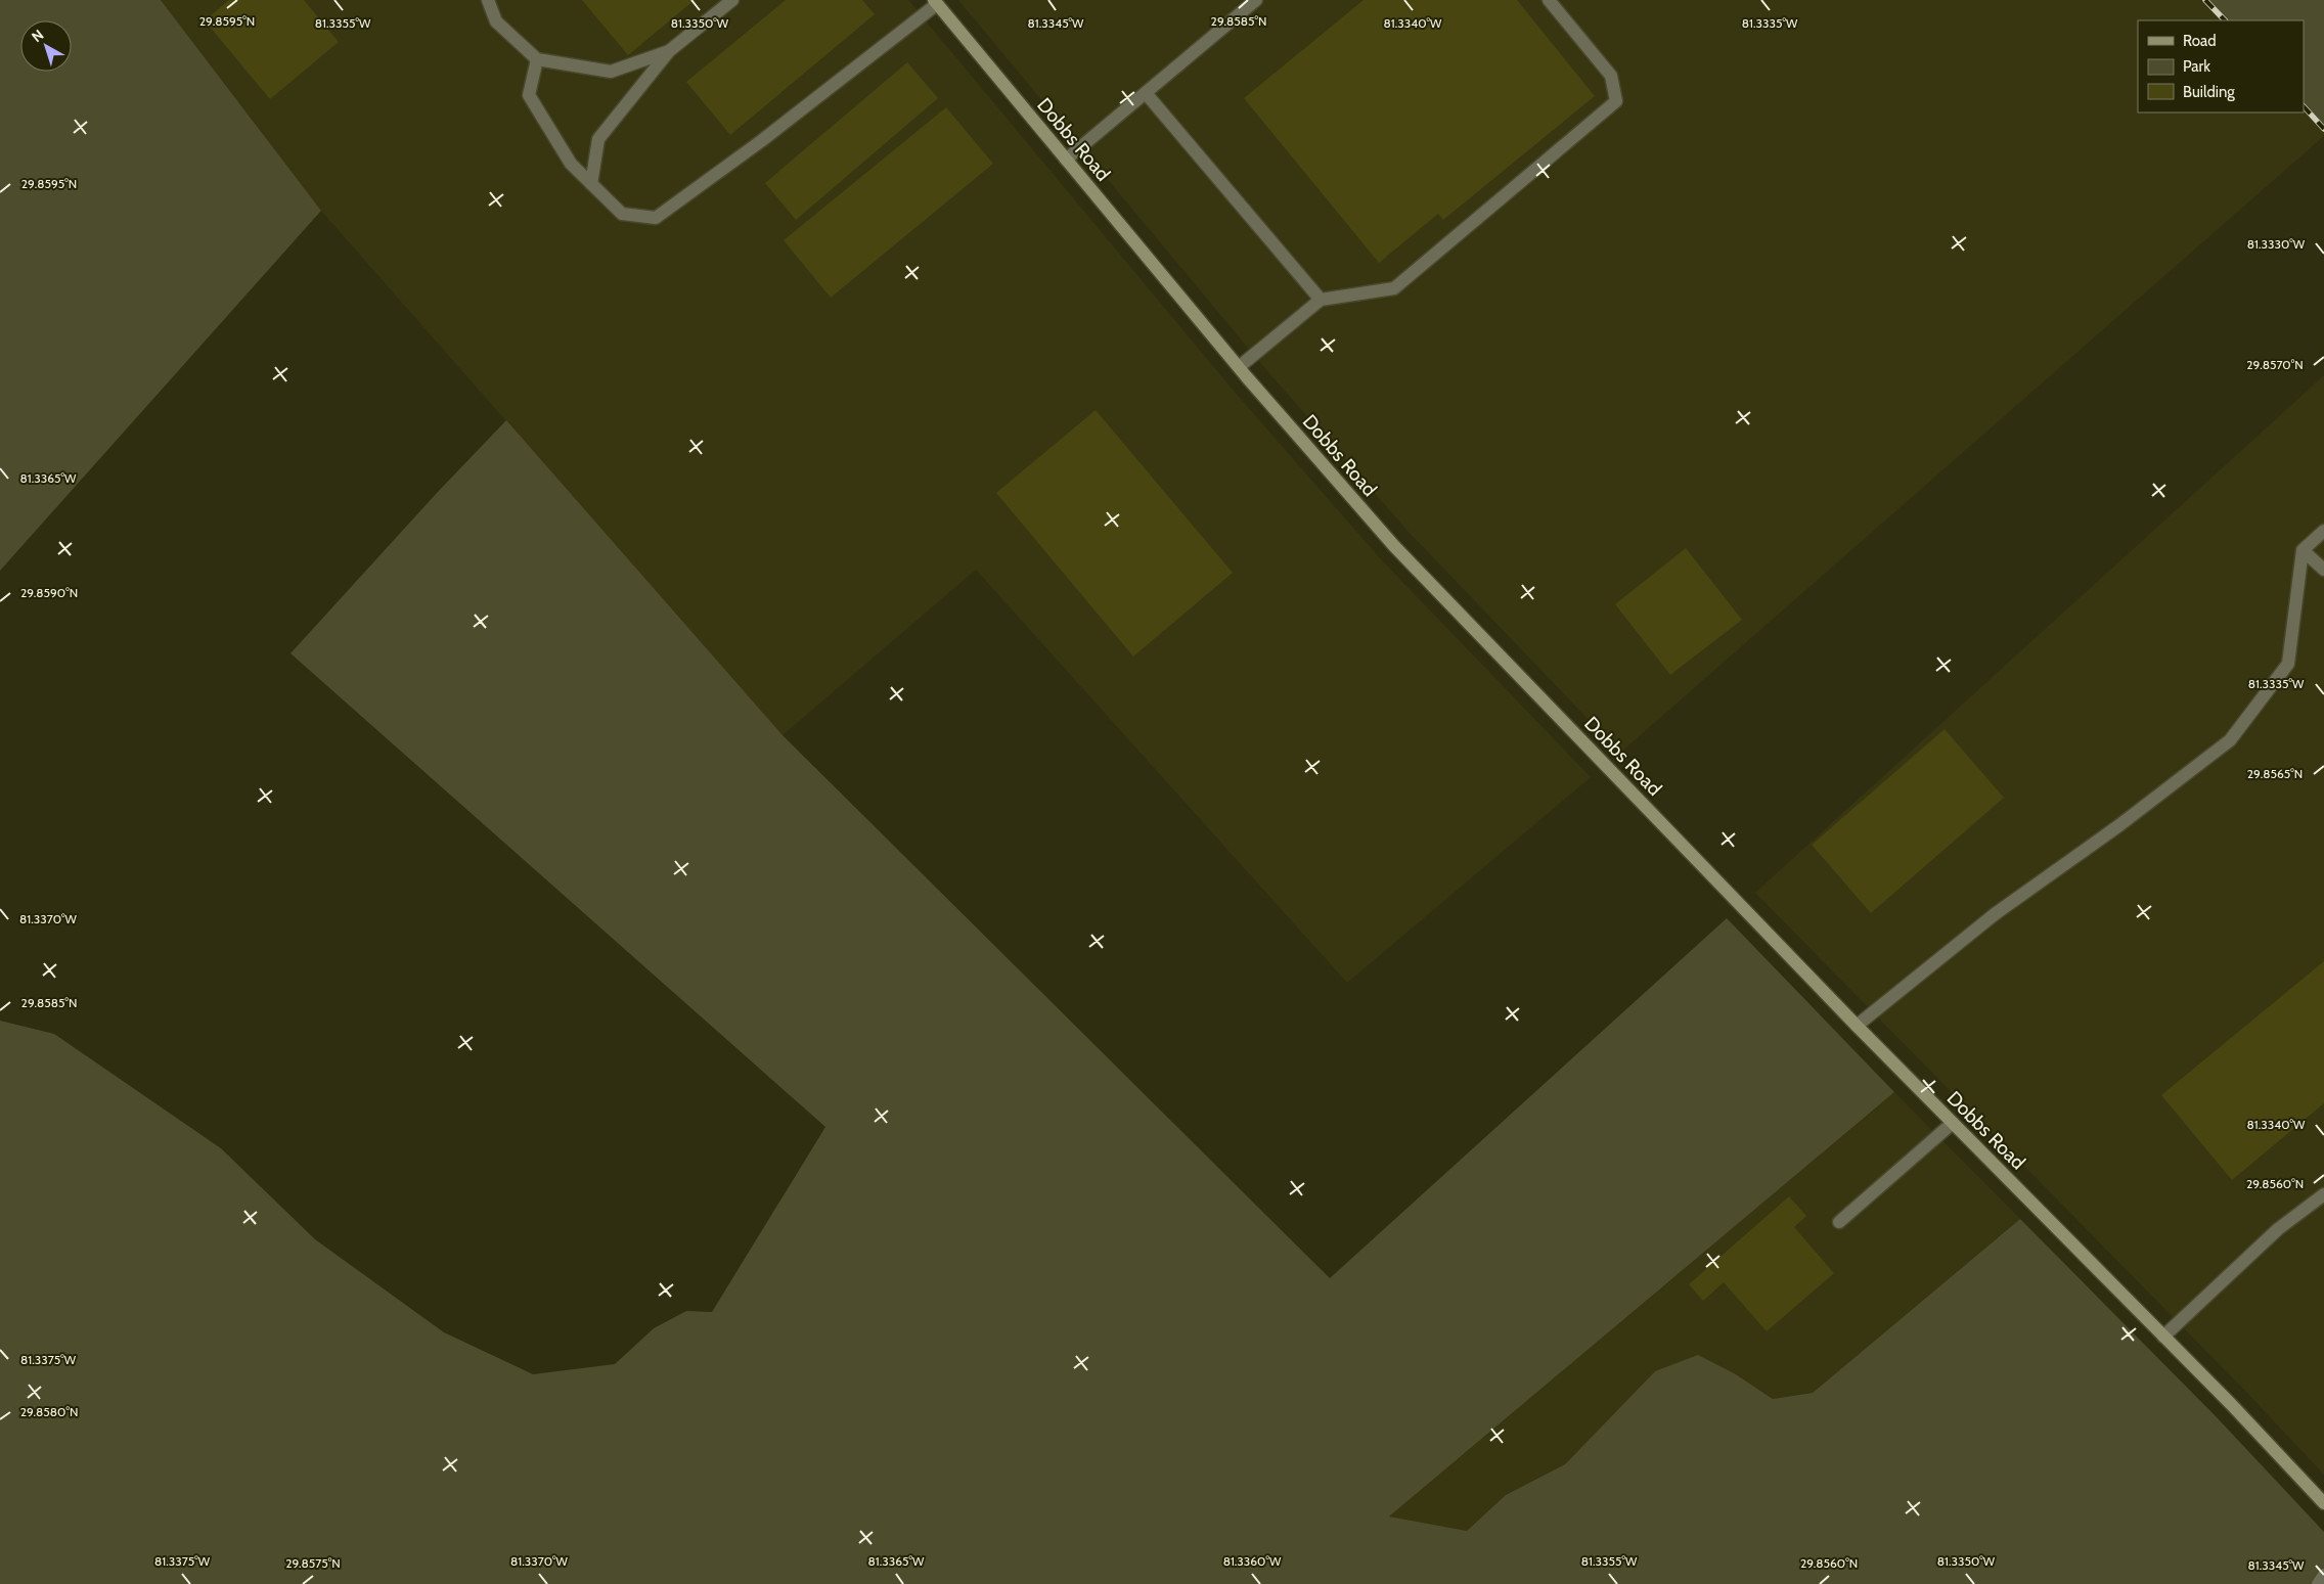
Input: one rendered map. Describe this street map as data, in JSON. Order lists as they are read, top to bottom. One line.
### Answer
{"streets":{"street":["Dobbs Road"]},"legend":["Road","Park","Building"],"north":"top left","coordinates":["29.8595°N","29.8585°N","81.3340°W","81.3355°W","81.3350°W","81.3345°W","81.3335°W","81.3330°W","29.8570°N","81.3365°W","29.8590°N","29.8565°N","81.3370°W","29.8560°N","81.3375°W","29.8580°N","81.3360°W","29.8575°N"]}
